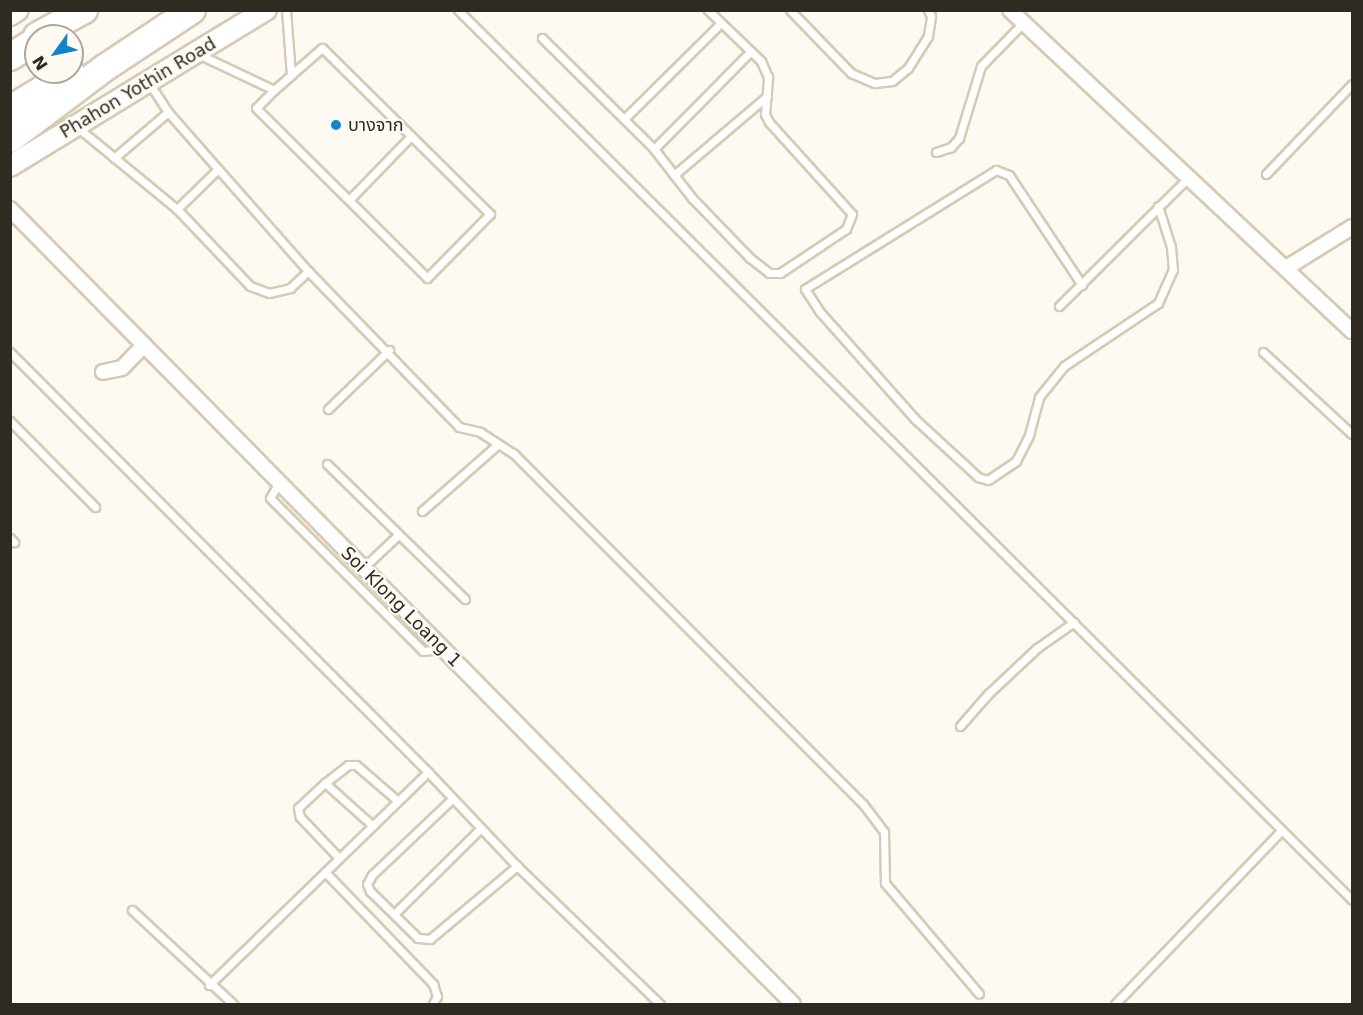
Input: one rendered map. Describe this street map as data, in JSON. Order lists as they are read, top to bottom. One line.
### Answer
{"streets":{"main road":["Phahon Yothin Road"],"street":["Soi Klong Loang 1"]},"places":["บางจาก"],"north":"bottom left"}
